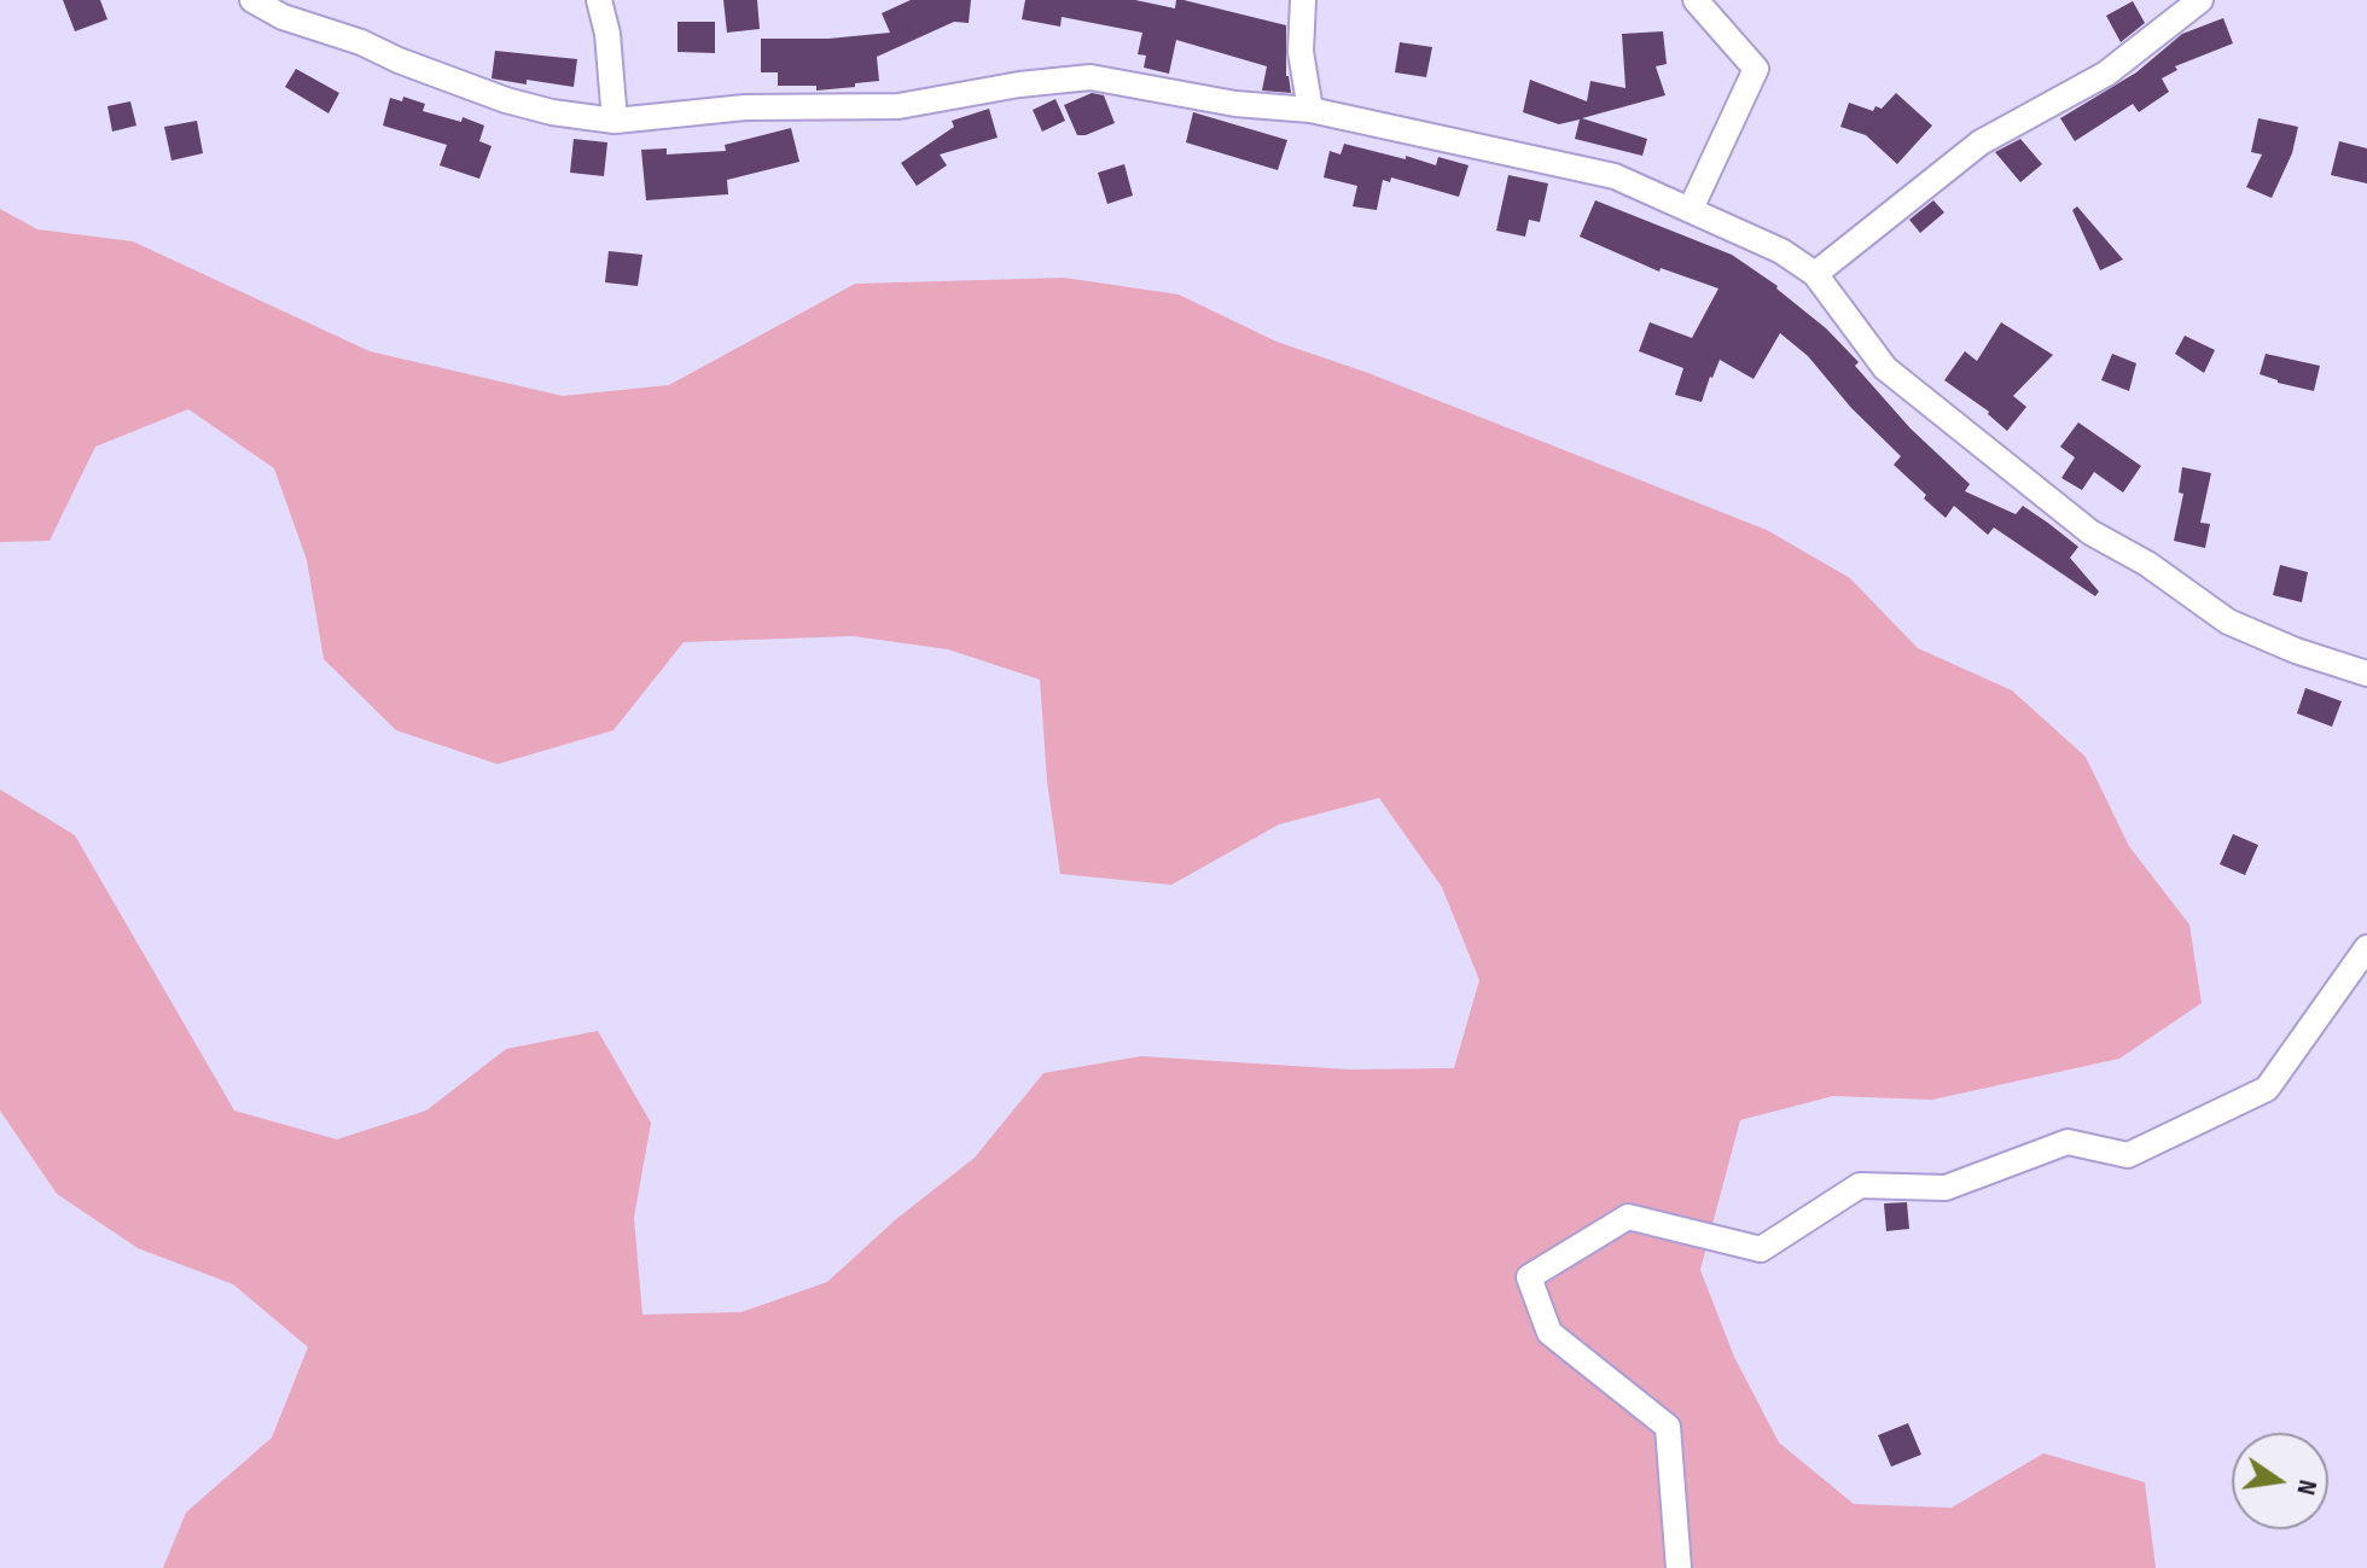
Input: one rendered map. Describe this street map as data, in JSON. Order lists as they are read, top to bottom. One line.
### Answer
{"north":"right"}
